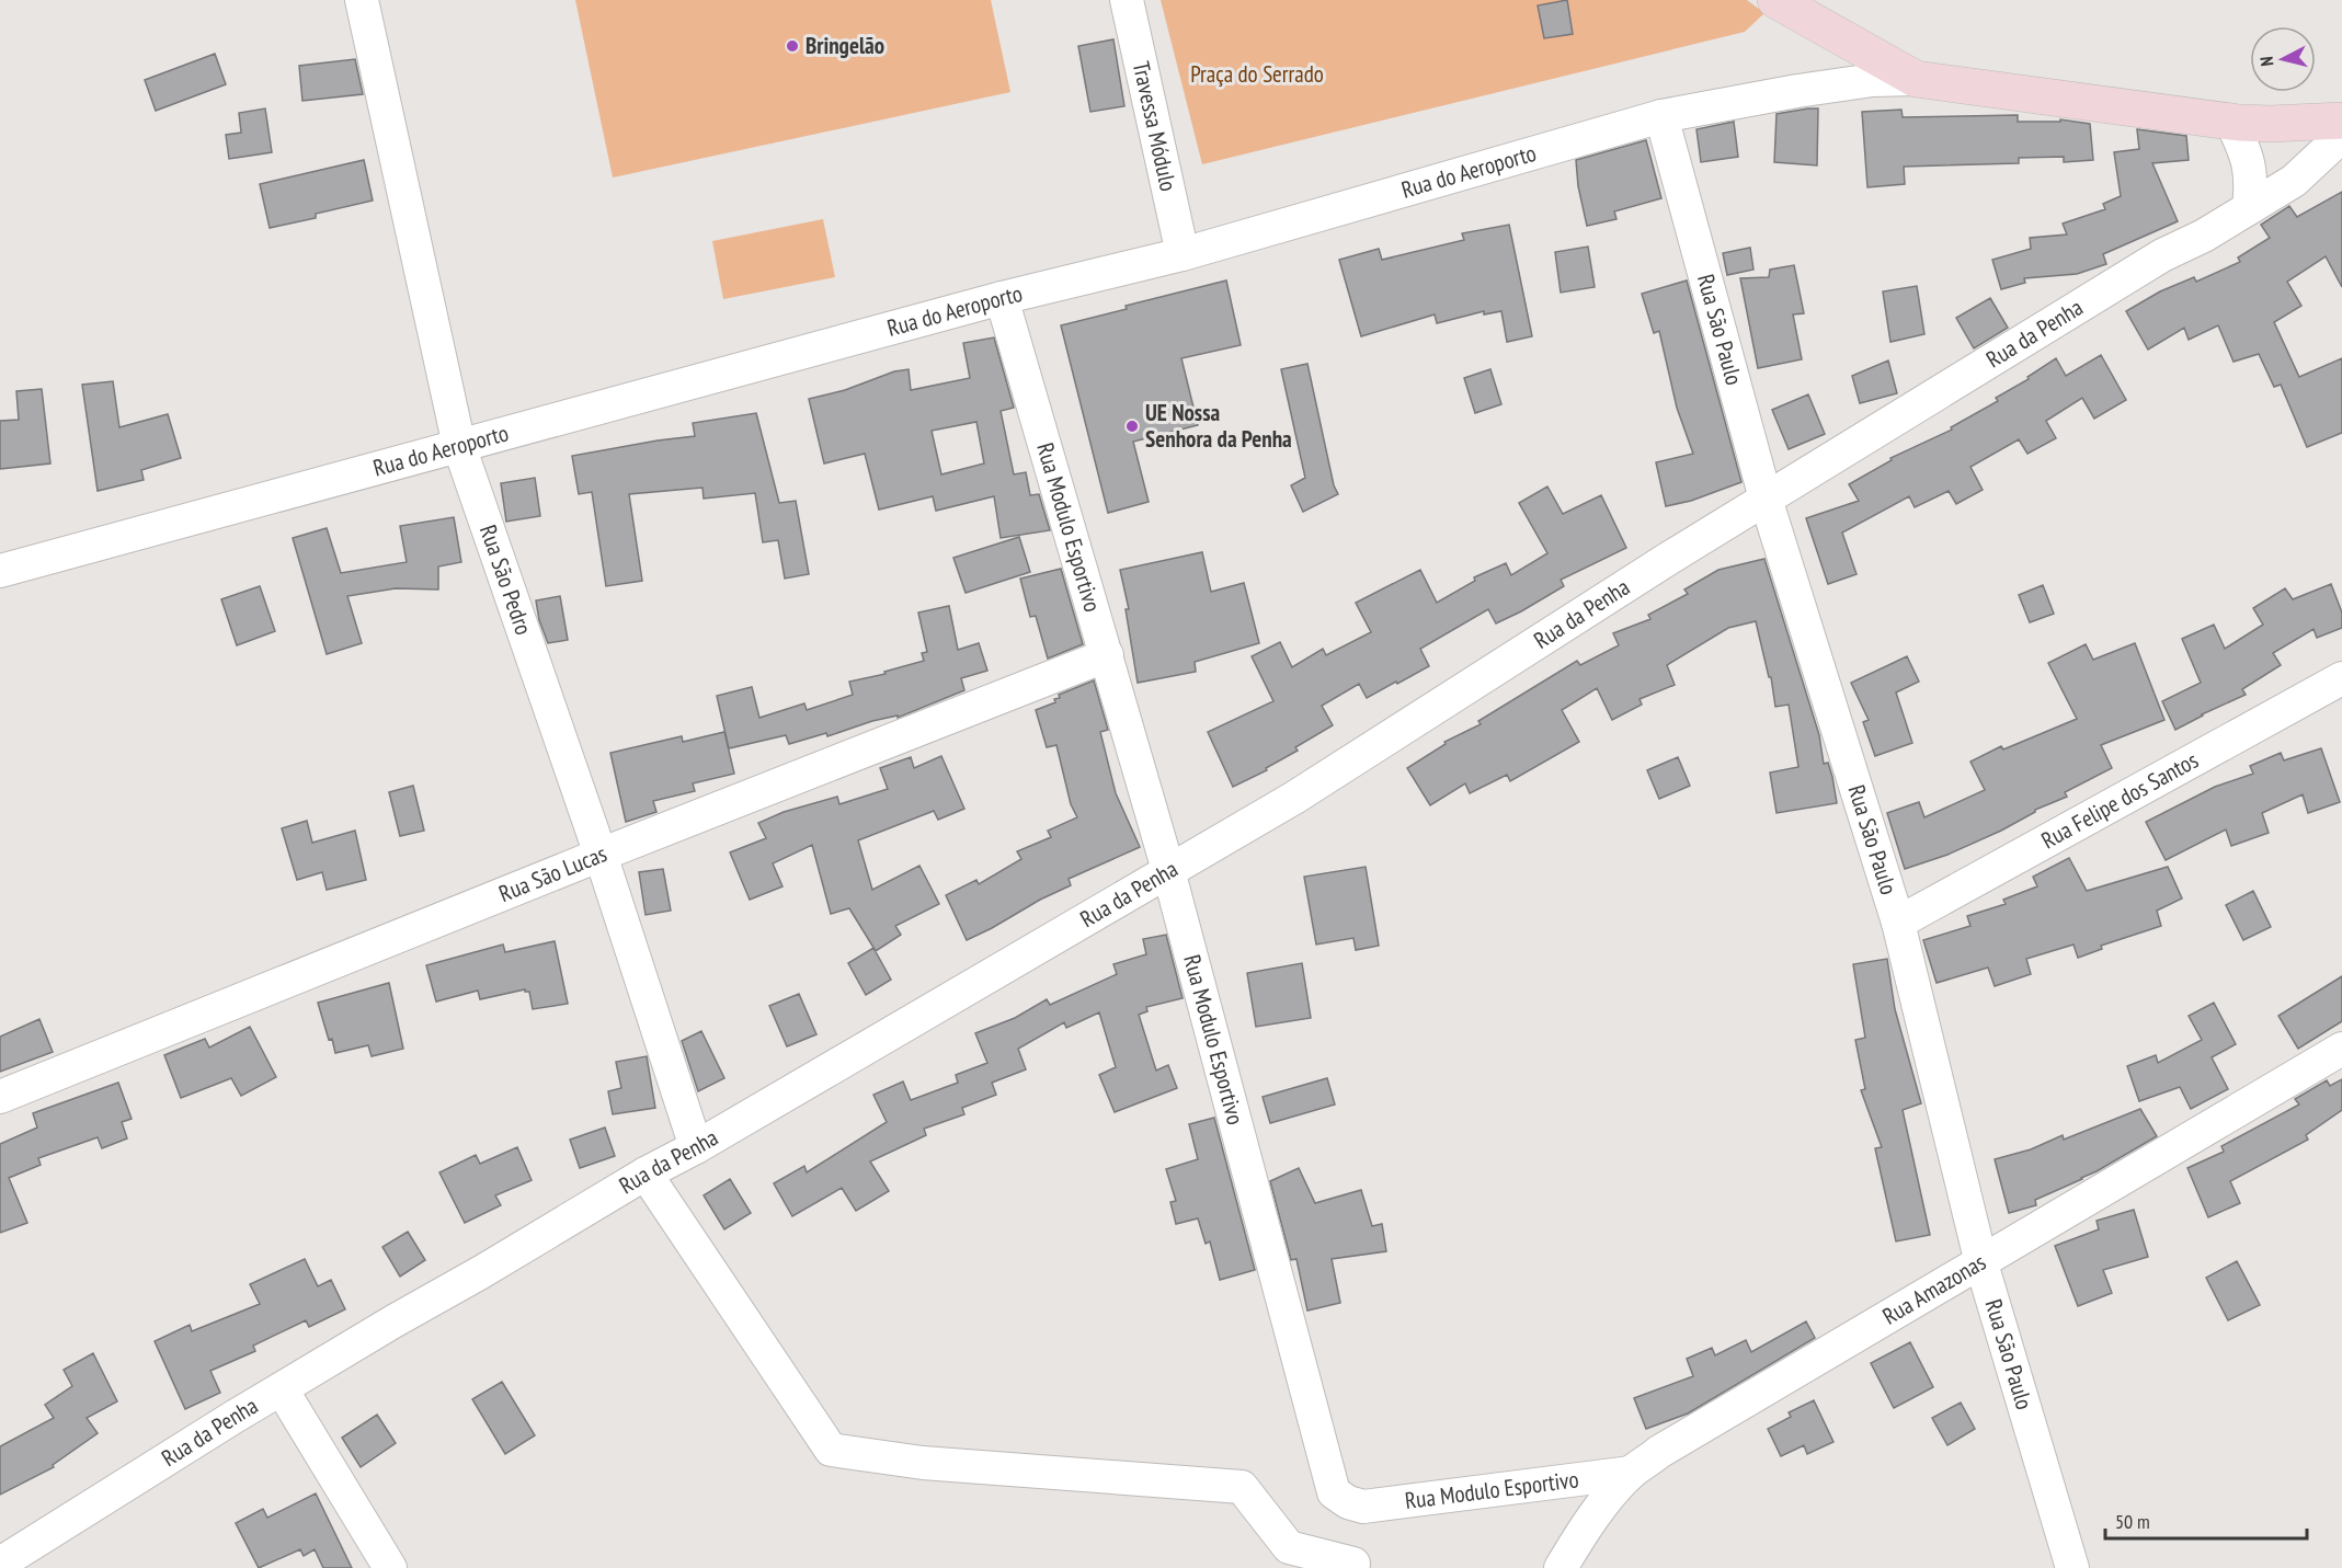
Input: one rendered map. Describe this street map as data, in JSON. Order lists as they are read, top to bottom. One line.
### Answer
{"streets":{"street":["Travessa Módulo","Rua do Aeroporto","Rua São Paulo","Rua da Penha","Rua Modulo Esportivo","Rua São Pedro","Rua Felipe dos Santos","Rua São Lucas","Rua Amazonas"]},"crossings":[["Travessa Módulo","Rua do Aeroporto"],["Rua do Aeroporto","Rua São Paulo"],["Rua do Aeroporto","Rua Modulo Esportivo"],["Rua do Aeroporto","Rua São Pedro"],["Rua São Paulo","Rua da Penha"],["Rua São Paulo","Rua Felipe dos Santos"],["Rua São Paulo","Rua Amazonas"],["Rua da Penha","Rua Modulo Esportivo"],["Rua da Penha","Rua São Pedro"],["Rua Modulo Esportivo","Rua São Lucas"],["Rua Modulo Esportivo","Rua Amazonas"],["Rua São Pedro","Rua São Lucas"]],"parks":["Praça do Serrado"],"places":["Bringelão","UE Nossa Senhora da Penha"],"scale_bar":"50 m","north":"left"}
